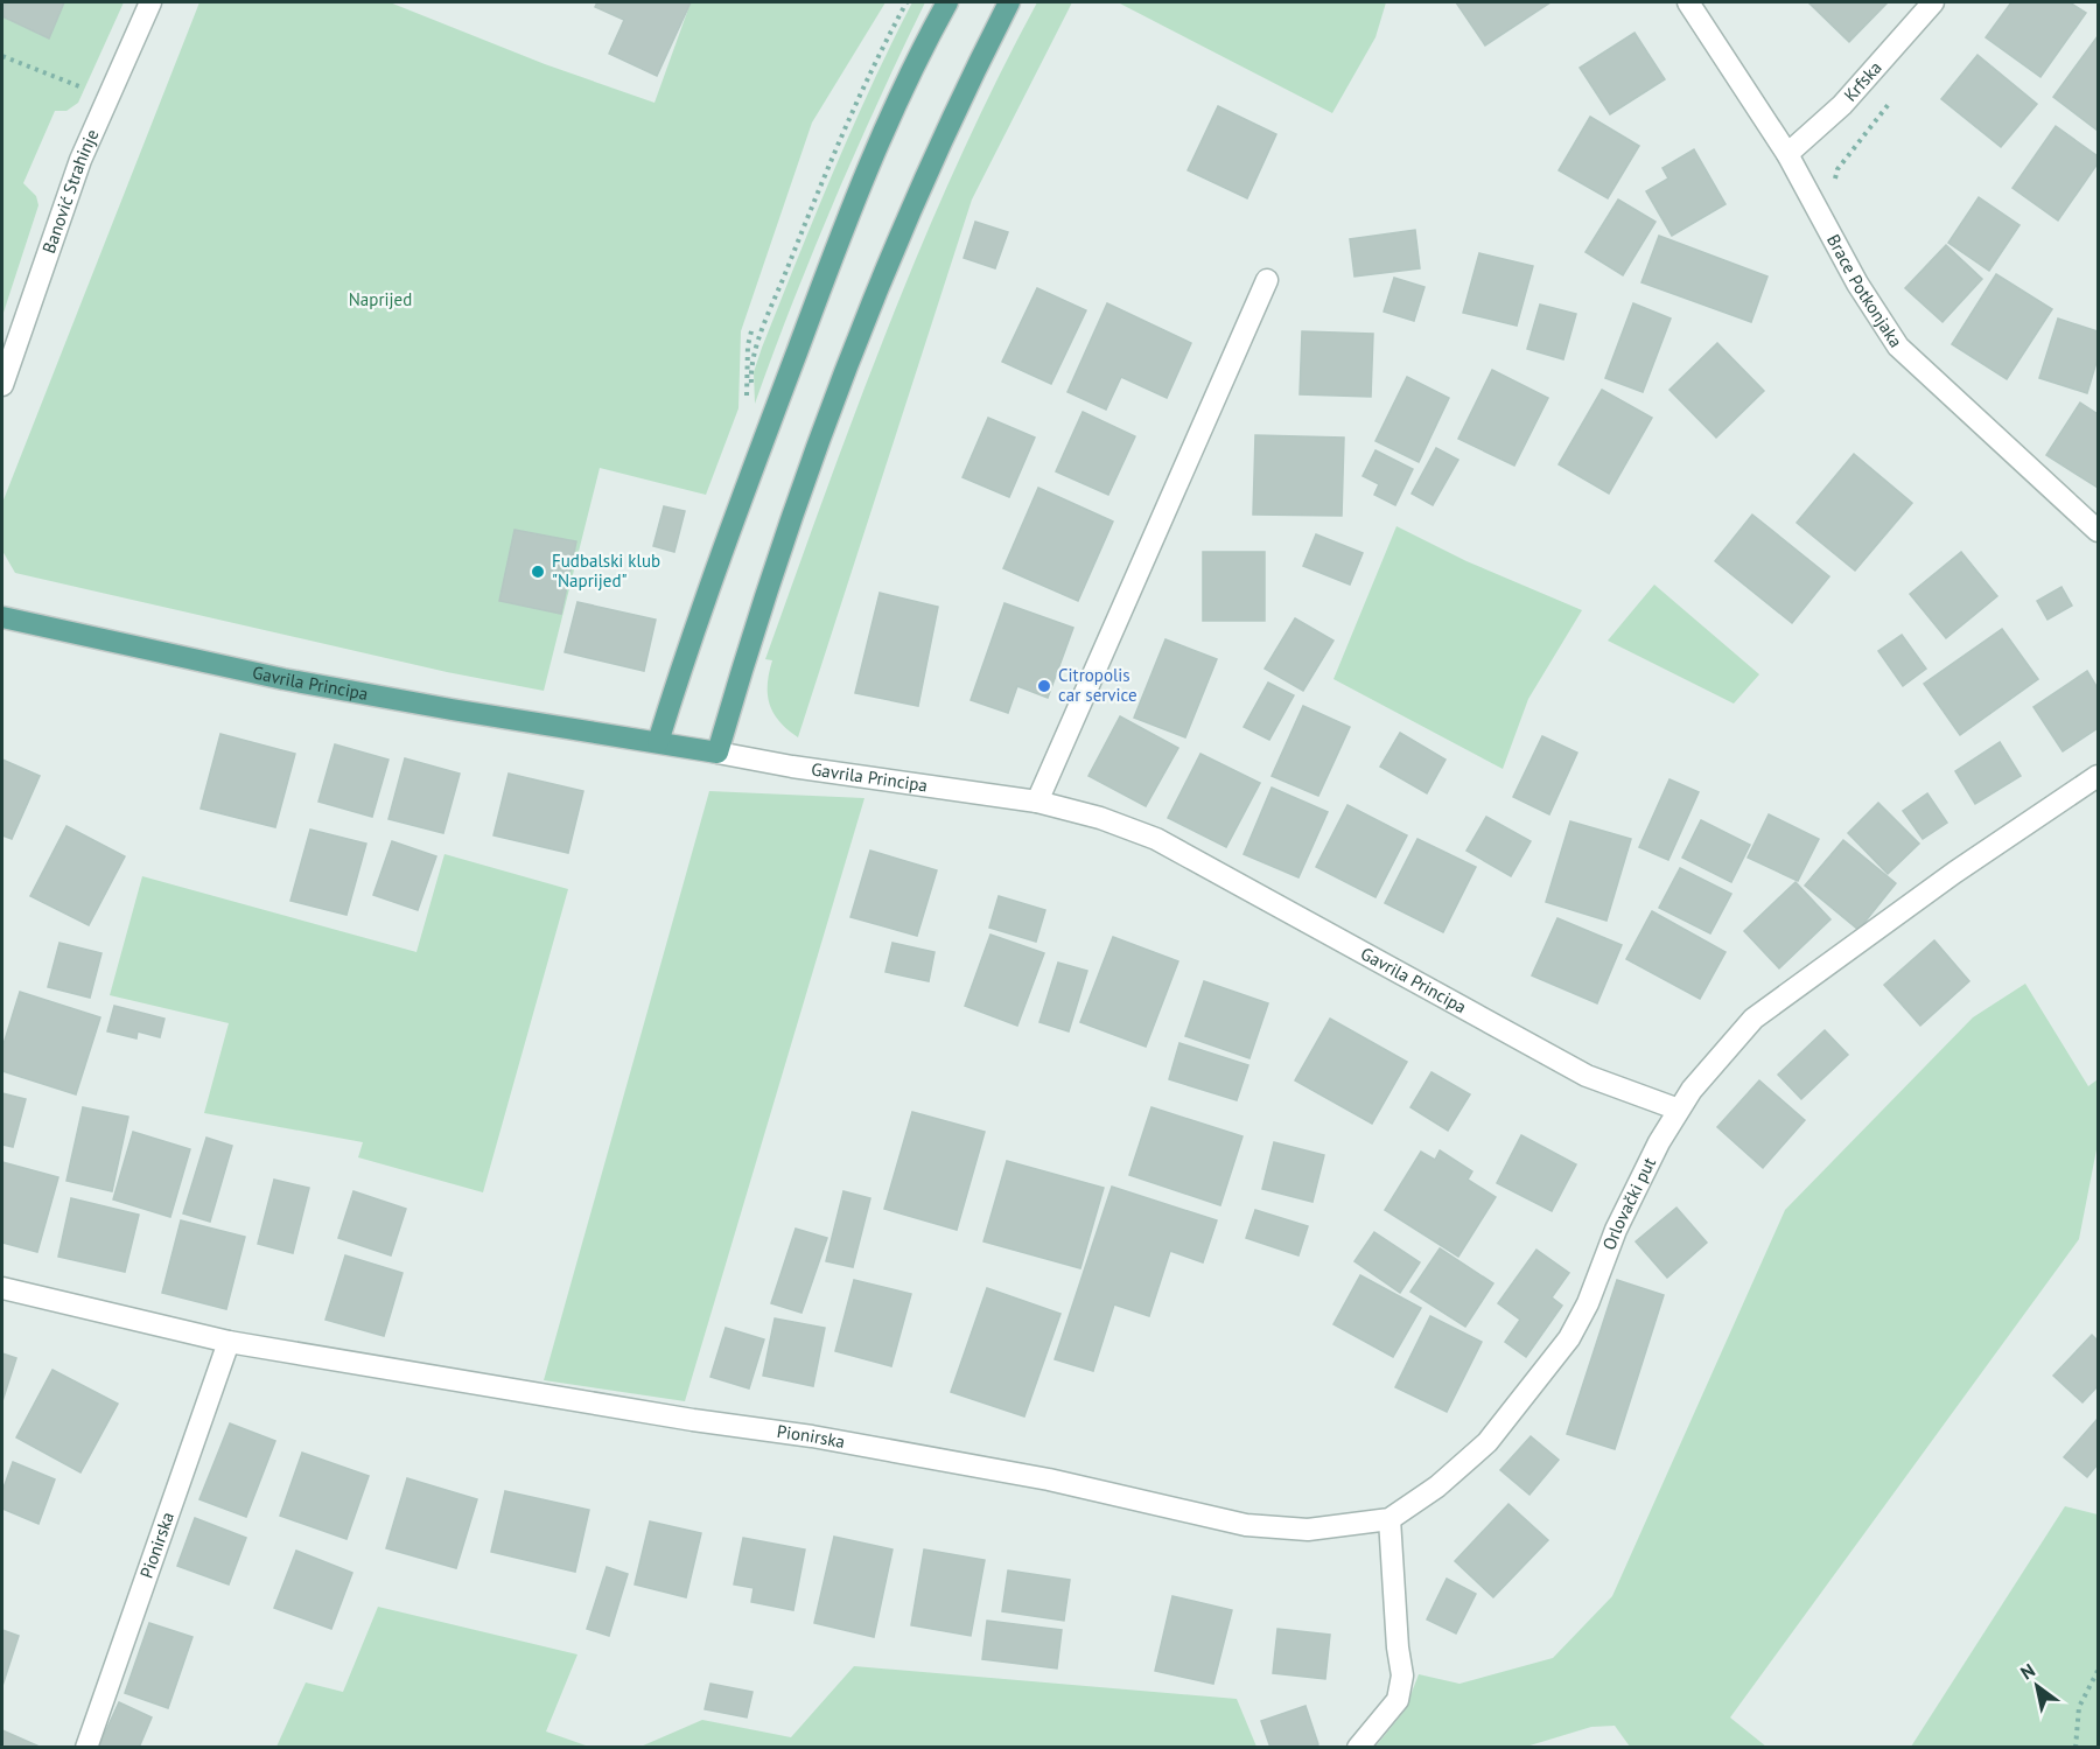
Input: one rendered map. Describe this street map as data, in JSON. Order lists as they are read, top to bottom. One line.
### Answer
{"streets":{"main road":["Gavrila Principa"],"street":["Krfska","Banović Strahinje","Brace Potkonjaka","Orlovački put","Pionirska"]},"crossings":[["Krfska","Brace Potkonjaka"],["Gavrila Principa","Orlovački put"],["Orlovački put","Pionirska"]],"parks":["Naprijed"],"places":["Fudbalski klub \"Naprijed\"","Citropolis car service"],"north":"top left"}
